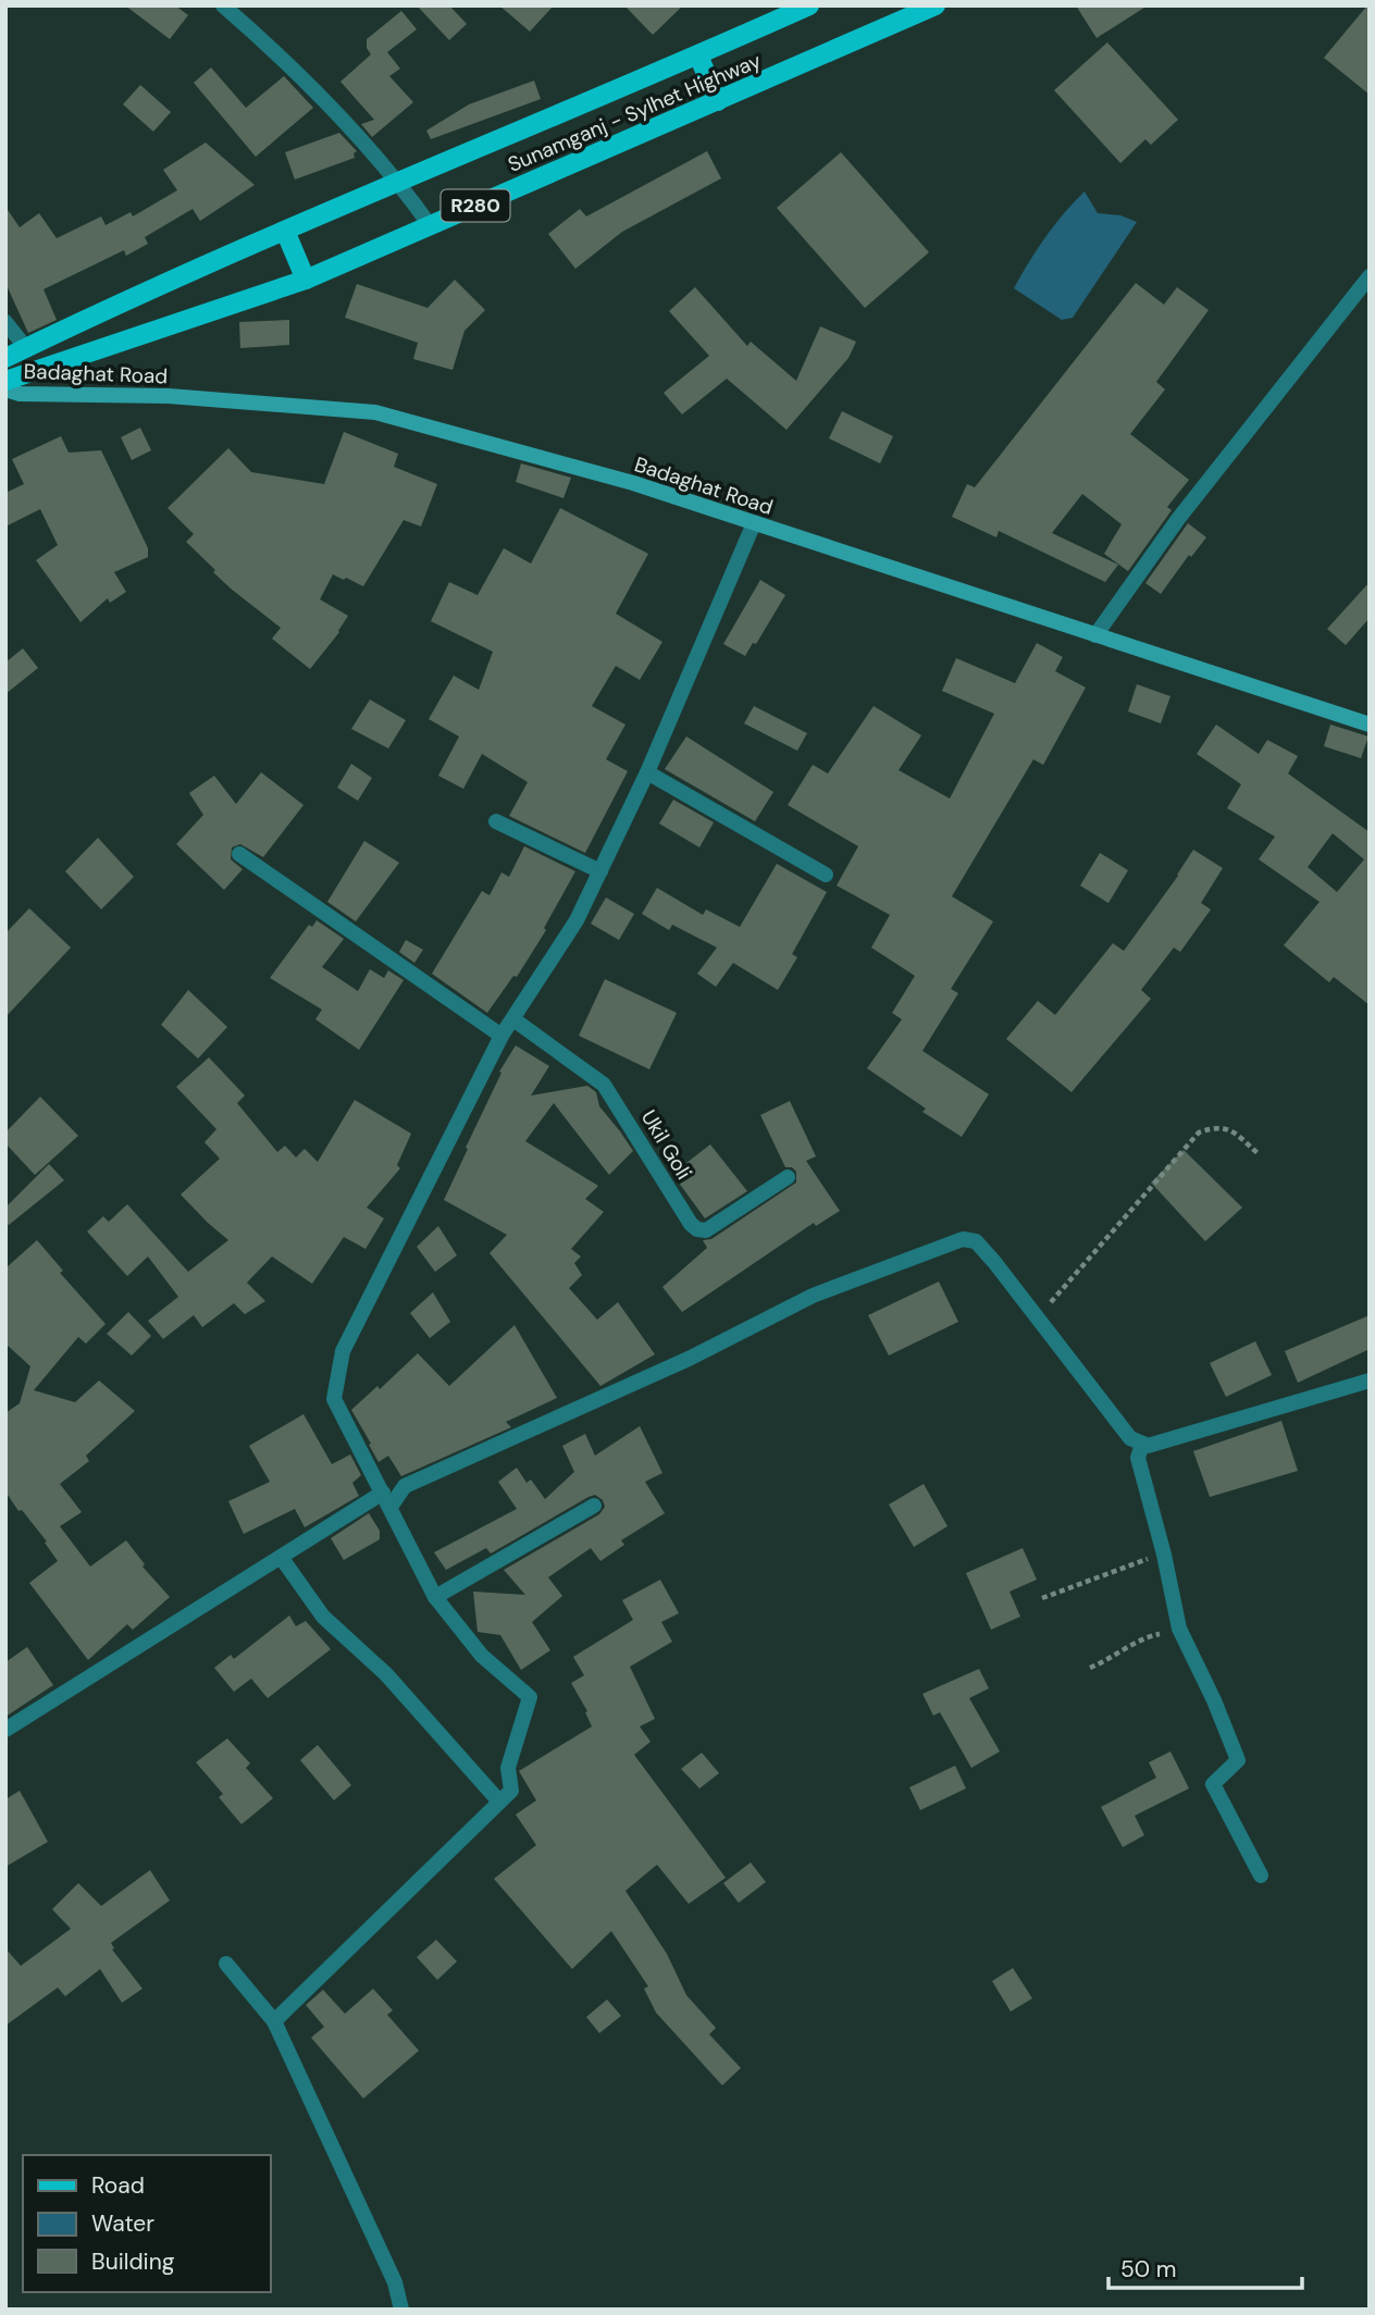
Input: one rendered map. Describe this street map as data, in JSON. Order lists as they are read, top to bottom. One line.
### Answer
{"streets":{"main road":["Sunamganj - Sylhet Highway","R280","Badaghat Road"],"street":["Ukil Goli"]},"legend":["Road","Water","Building"],"scale_bar":"50 m"}
